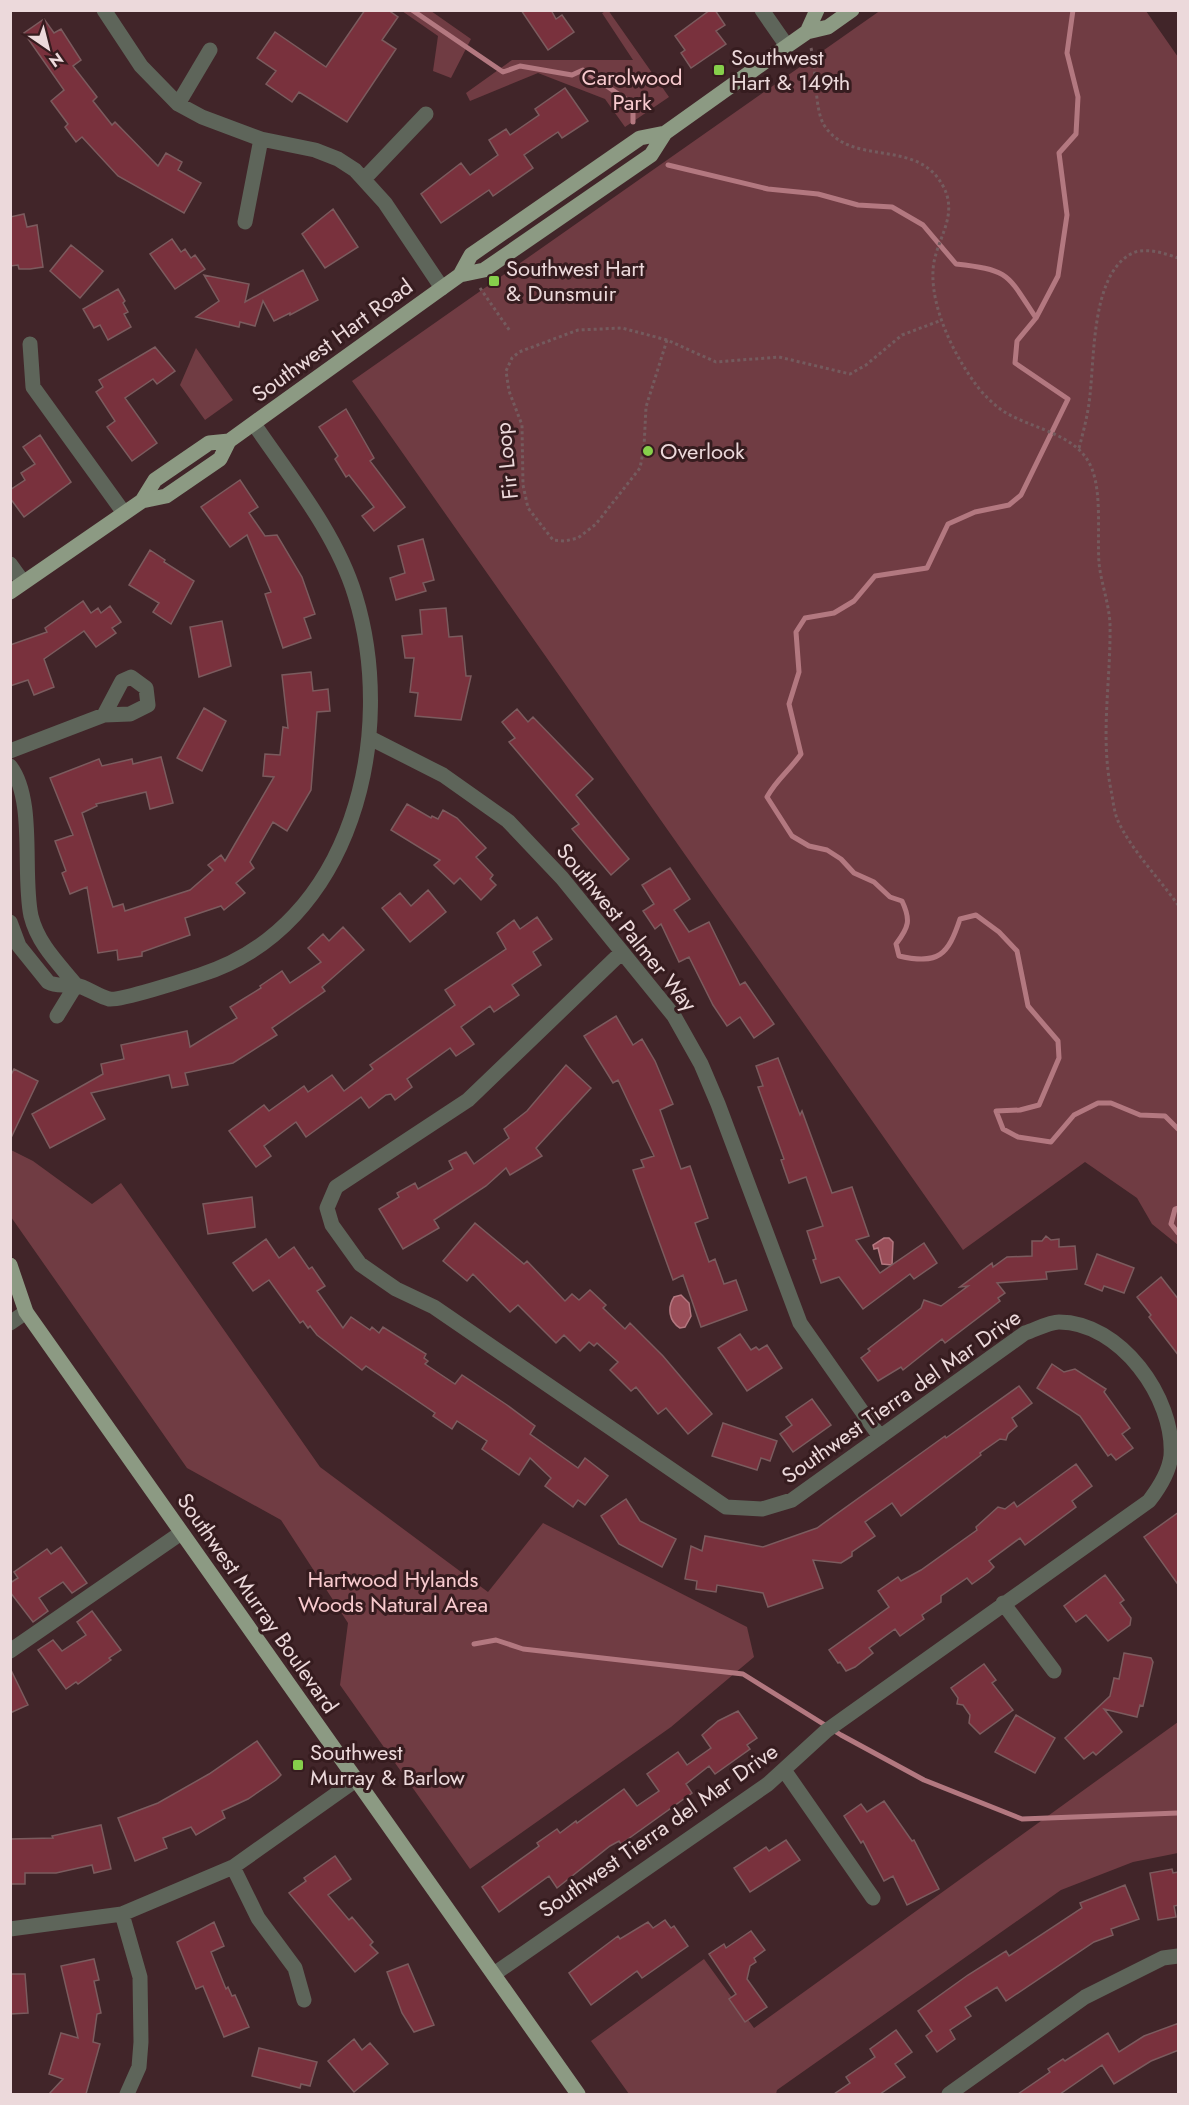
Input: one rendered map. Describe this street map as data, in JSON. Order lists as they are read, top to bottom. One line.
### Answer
{"streets":{"main road":["Southwest Hart Road","Southwest Murray Boulevard"],"street":["Southwest Palmer Way","Southwest Tierra del Mar Drive"],"path":["Fir Loop"]},"crossings":[["Southwest Palmer Way","Southwest Tierra del Mar Drive"],["Southwest Tierra del Mar Drive","Southwest Murray Boulevard"]],"parks":["Carolwood Park","Hartwood Hylands Woods Natural Area"],"places":{"transit":["Southwest Hart & 149th","Southwest Hart & Dunsmuir","Southwest Murray & Barlow"],"other":["Overlook"]},"north":"bottom right"}
